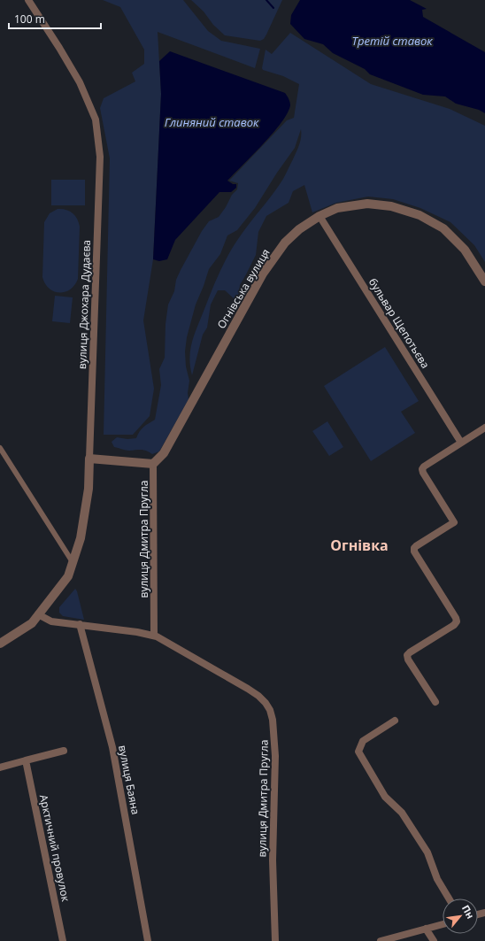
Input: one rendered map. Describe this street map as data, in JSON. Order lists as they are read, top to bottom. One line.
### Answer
{"streets":{"street":["Огнівська вулиця","вулиця Джохара Дудаєва","бульвар Щепотьєва","вулиця Дмитра Пругла","вулиця Баяна","Арктичний провулок"]},"crossings":[["Огнівська вулиця","бульвар Щепотьєва"],["Огнівська вулиця","вулиця Дмитра Пругла"],["вулиця Джохара Дудаєва","вулиця Дмитра Пругла"],["вулиця Дмитра Пругла","вулиця Баяна"]],"districts":["Огнівка"],"water":["Третій ставок","Глиняний ставок"],"scale_bar":"100 m","north":"top right"}
